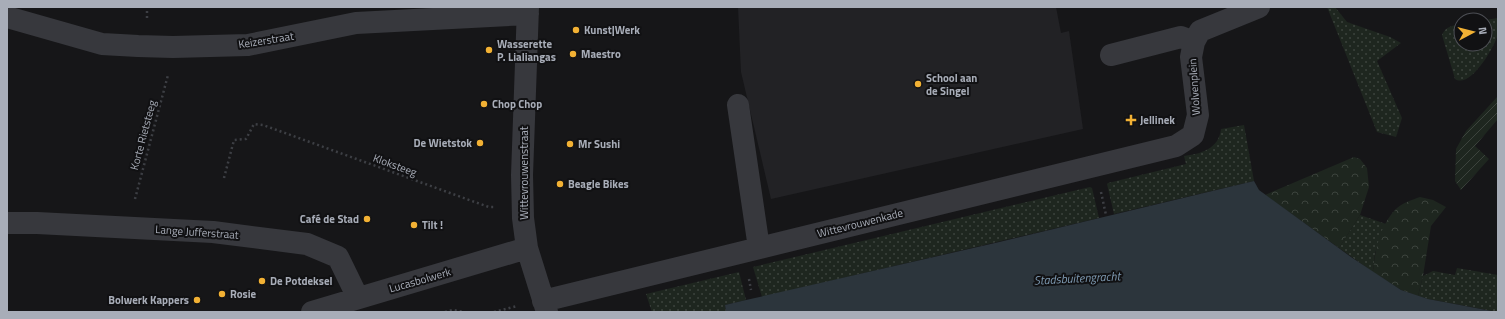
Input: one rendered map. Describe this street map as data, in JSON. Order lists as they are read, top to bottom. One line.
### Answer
{"streets":{"street":["Keizerstraat","Wolvenplein","Wittevrouwenstraat","Wittevrouwenkade","Lange Jufferstraat","Lucasbolwerk"],"path":["Korte Rietsteeg","Kloksteeg"]},"crossings":[["Keizerstraat","Korte Rietsteeg"],["Keizerstraat","Wittevrouwenstraat"],["Wolvenplein","Wittevrouwenkade"],["Korte Rietsteeg","Lange Jufferstraat"],["Kloksteeg","Wittevrouwenstraat"],["Wittevrouwenstraat","Wittevrouwenkade"],["Wittevrouwenstraat","Lucasbolwerk"],["Lange Jufferstraat","Lucasbolwerk"]],"water":["Stadsbuitengracht"],"places":{"other":["Kunst|Werk","Wasserette P. Lialiangas","Maestro","School aan de Singel","Chop Chop","De Wietstok","Mr Sushi","Beagle Bikes","Café de Stad","Tilt !","De Potdeksel","Rosie","Bolwerk Kappers"],"health":["Jellinek"]},"north":"right"}
